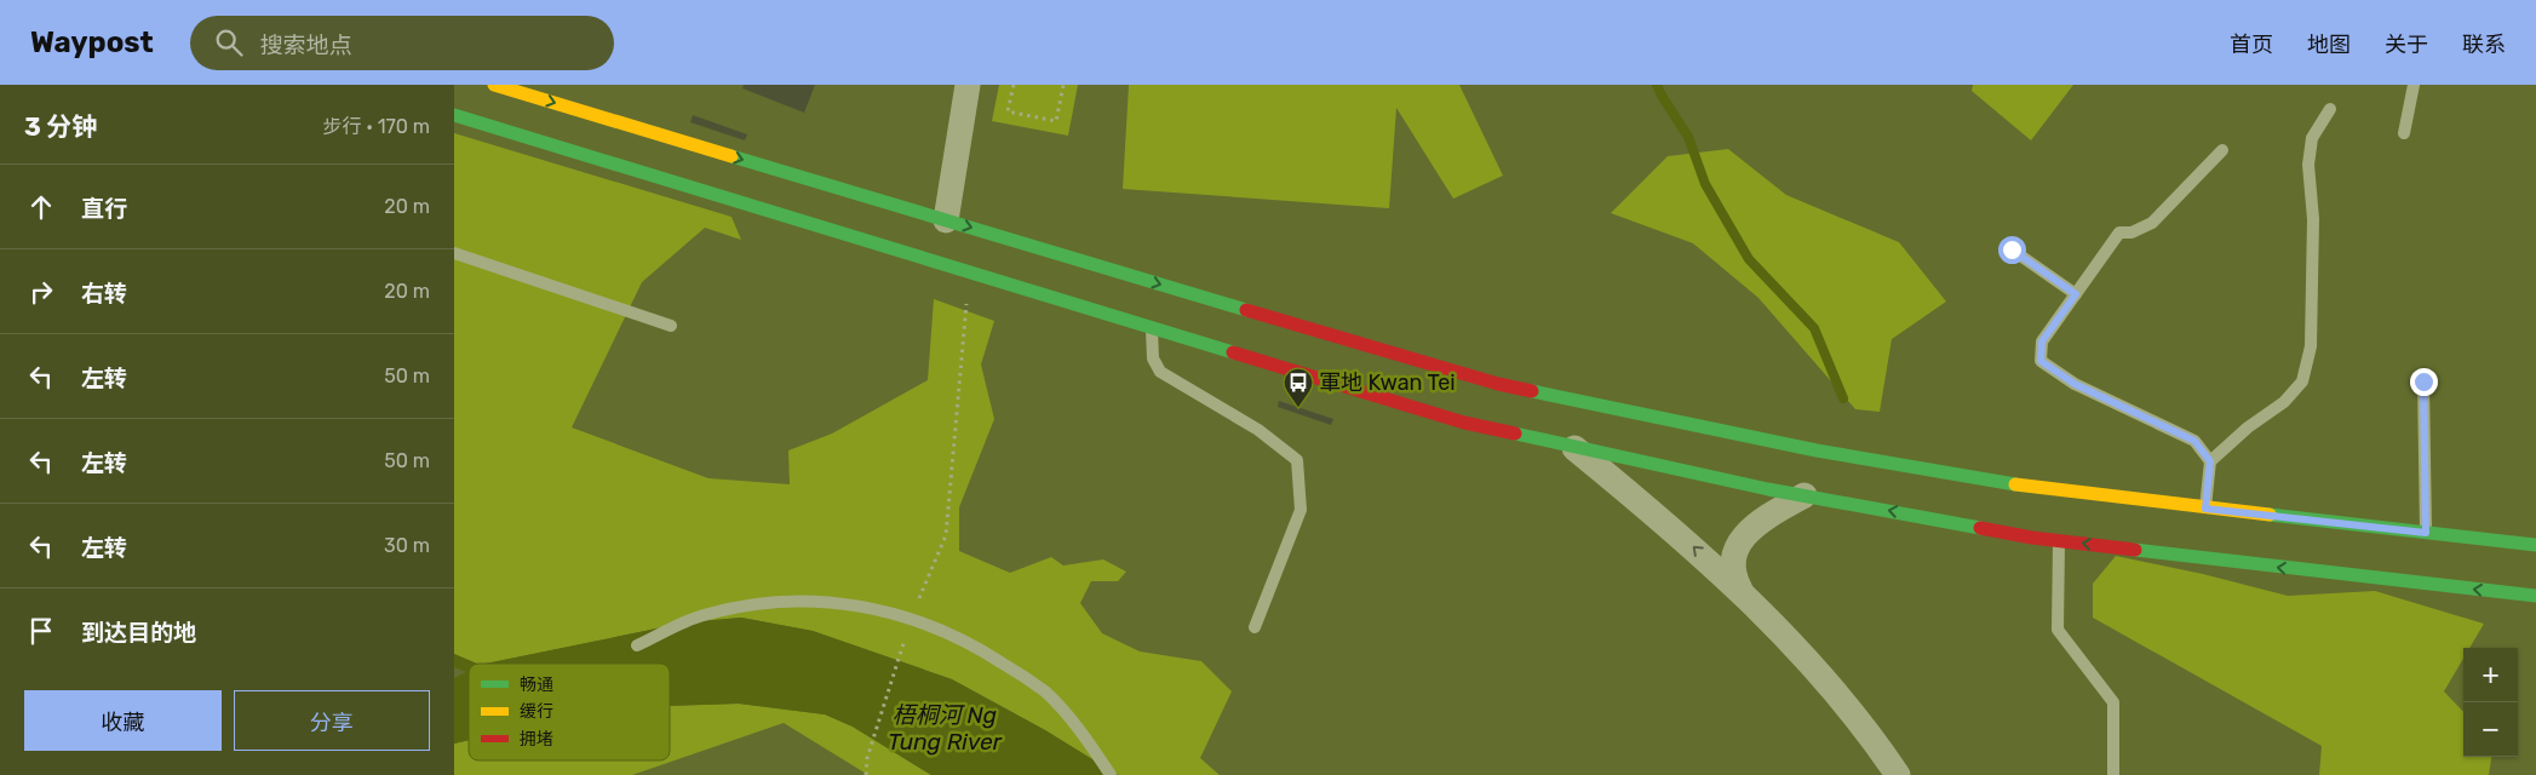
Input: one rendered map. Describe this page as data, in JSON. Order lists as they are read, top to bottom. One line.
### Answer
{"water":["梧桐河 Ng Tung River"],"places":{"bus stop":["軍地 Kwan Tei"]},"legend":["畅通","缓行","拥堵"],"page":{"header":"Waypost","search":"搜索地点","nav":["首页","地图","关于","联系"],"heading":["3 分钟","步行 · 170 m"],"list":[["直行","20 m"],["右转","20 m"],["左转","50 m"],["左转","50 m"],["左转","30 m"],"到达目的地"],"map_buttons":["+","−"],"buttons":["收藏","分享"]}}
